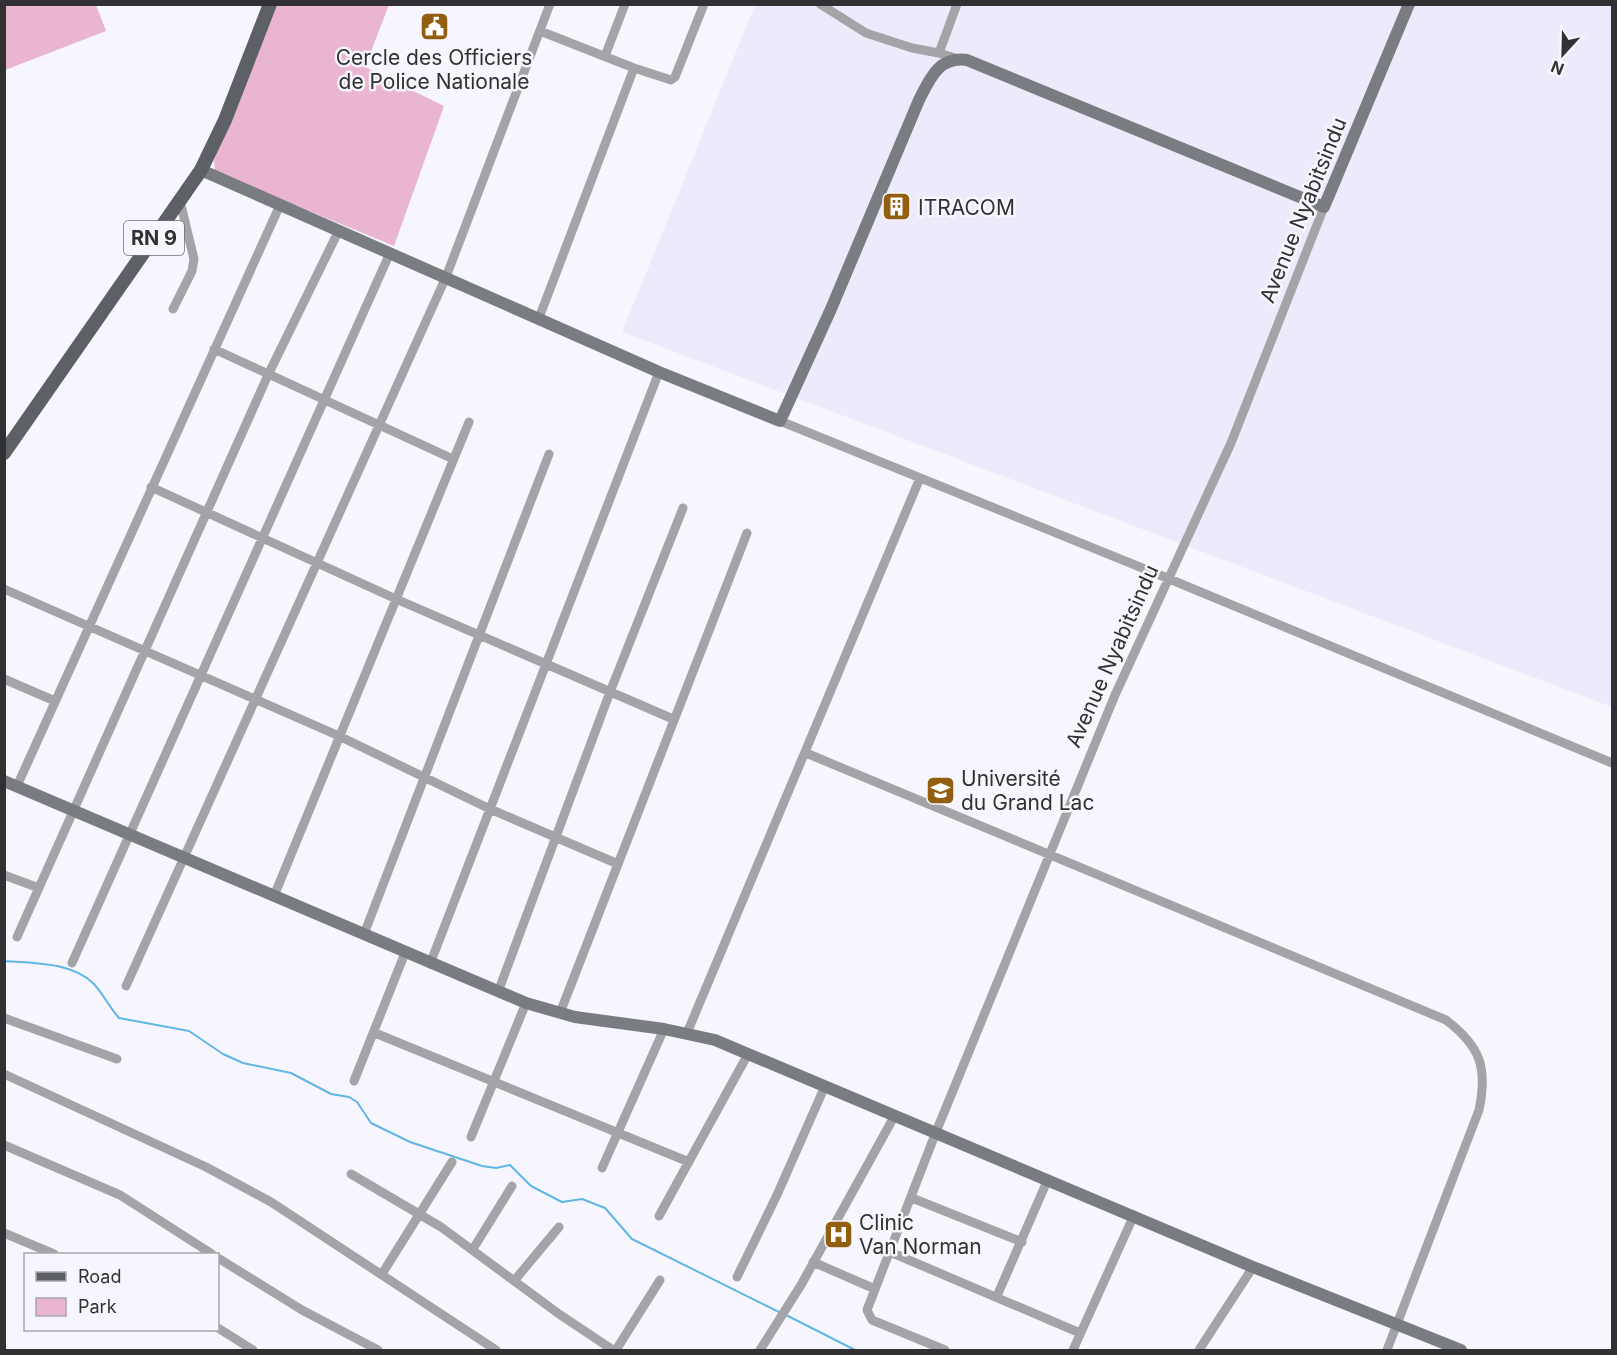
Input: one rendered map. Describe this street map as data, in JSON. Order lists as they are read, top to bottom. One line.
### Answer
{"streets":{"main road":["RN 9"],"street":["Avenue Nyabitsindu"]},"places":{"public building":["Cercle des Officiers de Police Nationale"],"building":["ITRACOM"],"school or university":["Université du Grand Lac"],"hospital":["Clinic Van Norman"]},"legend":["Road","Park"],"north":"bottom"}
